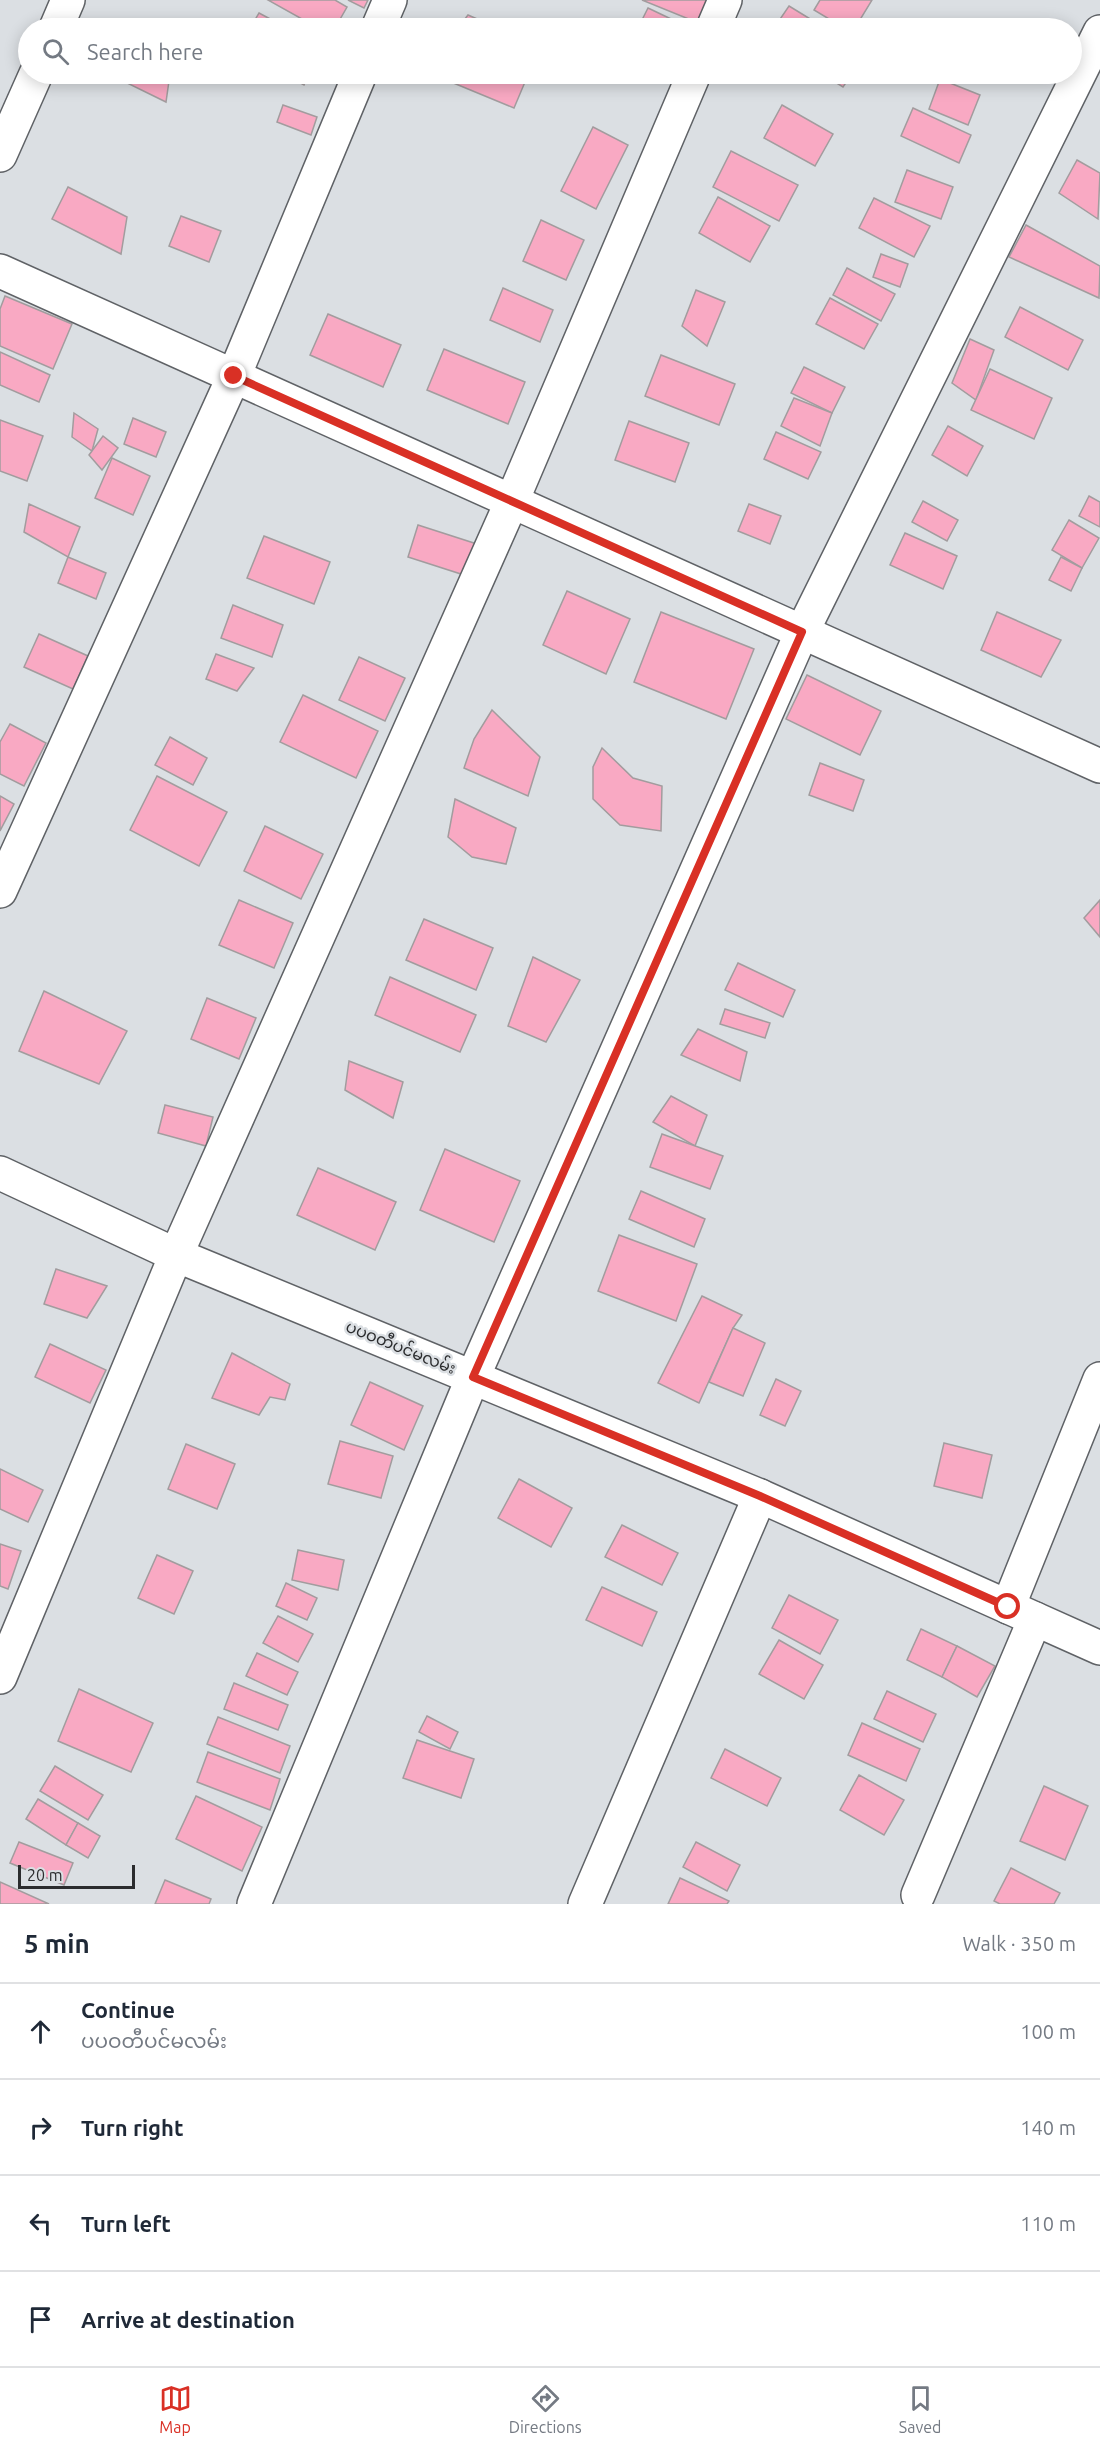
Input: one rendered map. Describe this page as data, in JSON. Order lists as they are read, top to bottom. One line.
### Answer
{"streets":{"street":["ပပဝတီပင်မလမ်း"]},"scale_bar":"20 m","page":{"search":"Search here","scale":"20 m","heading":["5 min","Walk · 350 m"],"list":[["Continue","ပပဝတီပင်မလမ်း","100 m"],["Turn right","140 m"],["Turn left","110 m"],"Arrive at destination"],"nav":["Map","Directions","Saved"]}}
